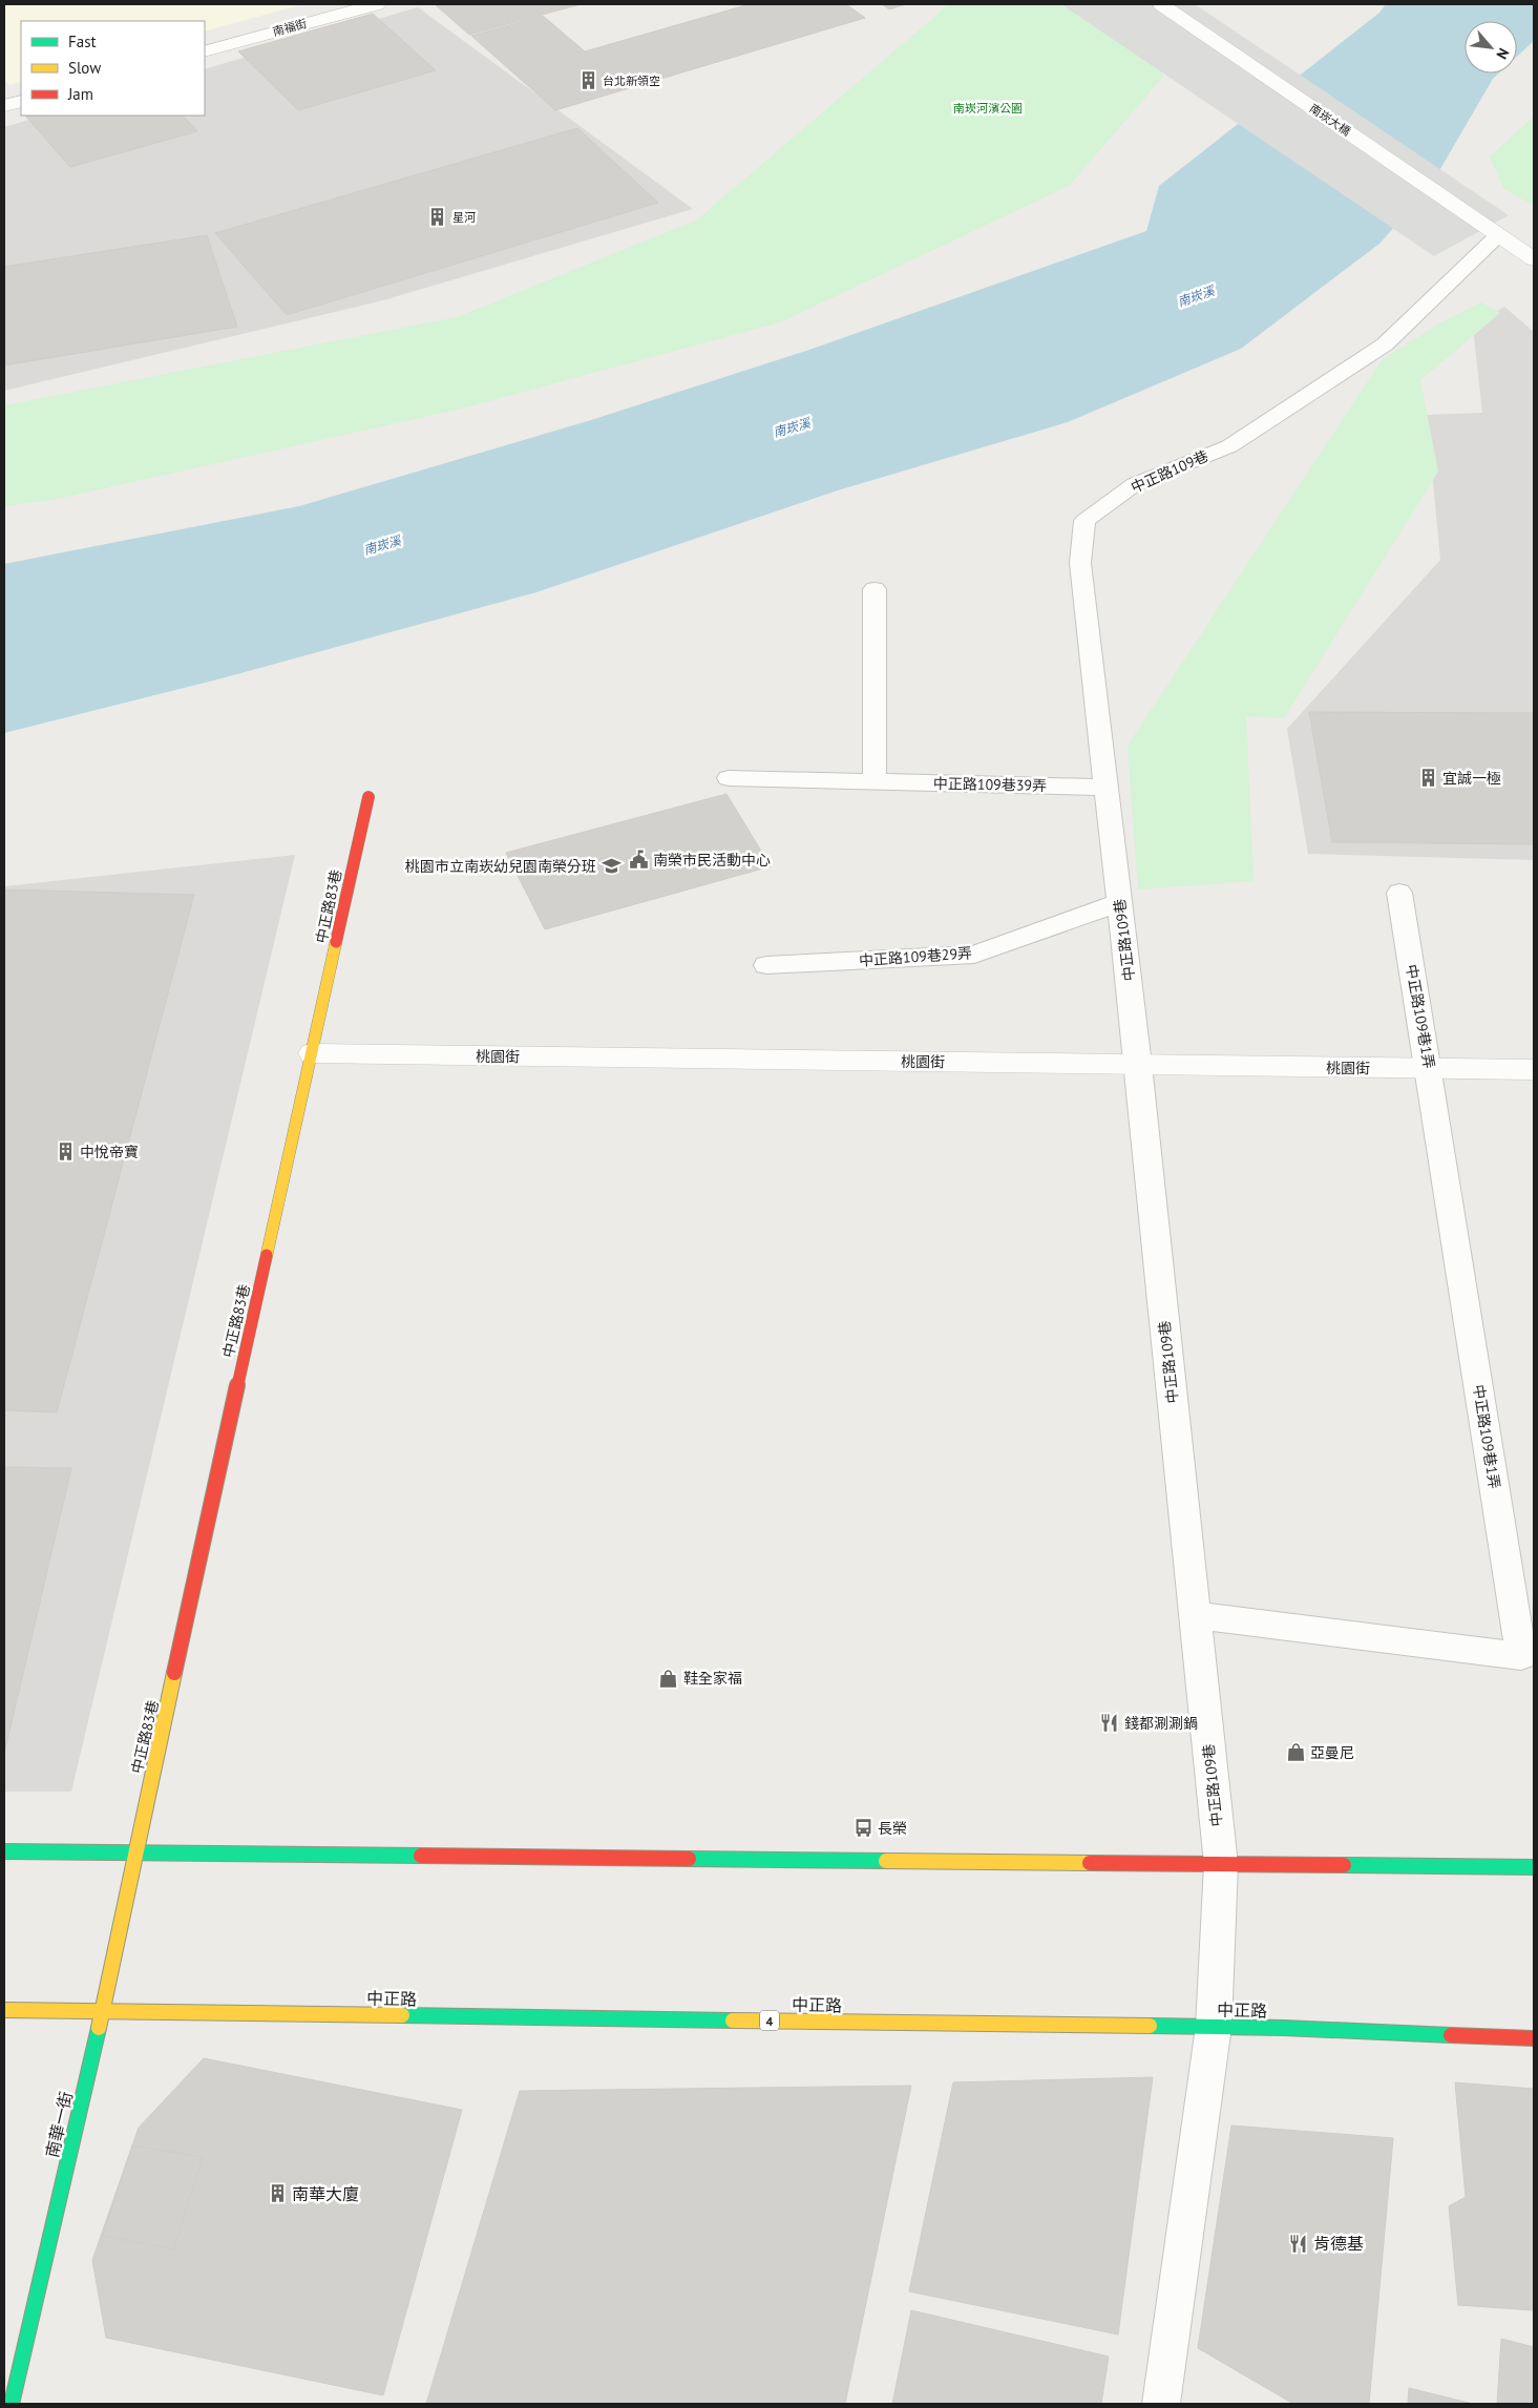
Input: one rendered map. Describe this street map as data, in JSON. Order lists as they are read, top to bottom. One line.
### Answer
{"streets":{"main road":["中正路83巷","中正路","4","南華一街"],"street":["南福街","南崁大橋","桃園街"],"lane":["中正路109巷","中正路109巷39弄","中正路109巷29弄","中正路109巷1弄"]},"crossings":[["南崁大橋","中正路109巷"],["中正路109巷","中正路109巷39弄"],["中正路109巷","中正路109巷29弄"],["中正路109巷","中正路109巷1弄"],["中正路109巷","桃園街"],["中正路109巷","中正路"],["中正路83巷","桃園街"],["中正路83巷","南華一街"],["中正路109巷1弄","桃園街"],["中正路","南華一街"]],"water":["南崁溪"],"parks":["南崁河濱公園"],"places":{"building":["台北新領空","星河","宜誠一極","中悅帝寶","南華大廈"],"public building":["南榮市民活動中心"],"school or university":["桃園市立南崁幼兒園南榮分班"],"shop":["鞋全家福","亞曼尼"],"restaurant":["錢都涮涮鍋","肯德基"],"bus stop":["長榮"]},"legend":["Fast","Slow","Jam"],"north":"bottom right"}
